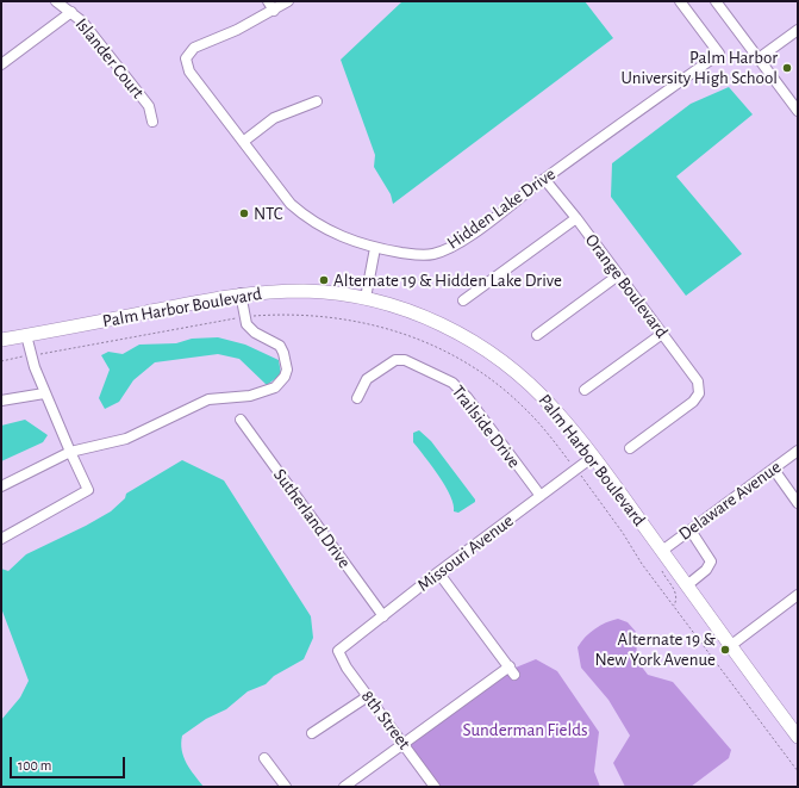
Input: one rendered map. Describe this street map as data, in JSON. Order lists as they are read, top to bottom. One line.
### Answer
{"streets":{"main road":["Palm Harbor Boulevard"],"street":["Islander Court","Hidden Lake Drive","Orange Boulevard","Trailside Drive","Delaware Avenue","Sutherland Drive","Missouri Avenue","8th Street"]},"crossings":[["Hidden Lake Drive","Orange Boulevard"],["Palm Harbor Boulevard","Delaware Avenue"],["Palm Harbor Boulevard","Missouri Avenue"],["Trailside Drive","Missouri Avenue"],["Sutherland Drive","Missouri Avenue"],["Missouri Avenue","8th Street"]],"parks":["Sunderman Fields"],"places":["Palm Harbor University High School","NTC","Alternate 19 & Hidden Lake Drive","Alternate 19 & New York Avenue"],"scale_bar":"100 m"}
